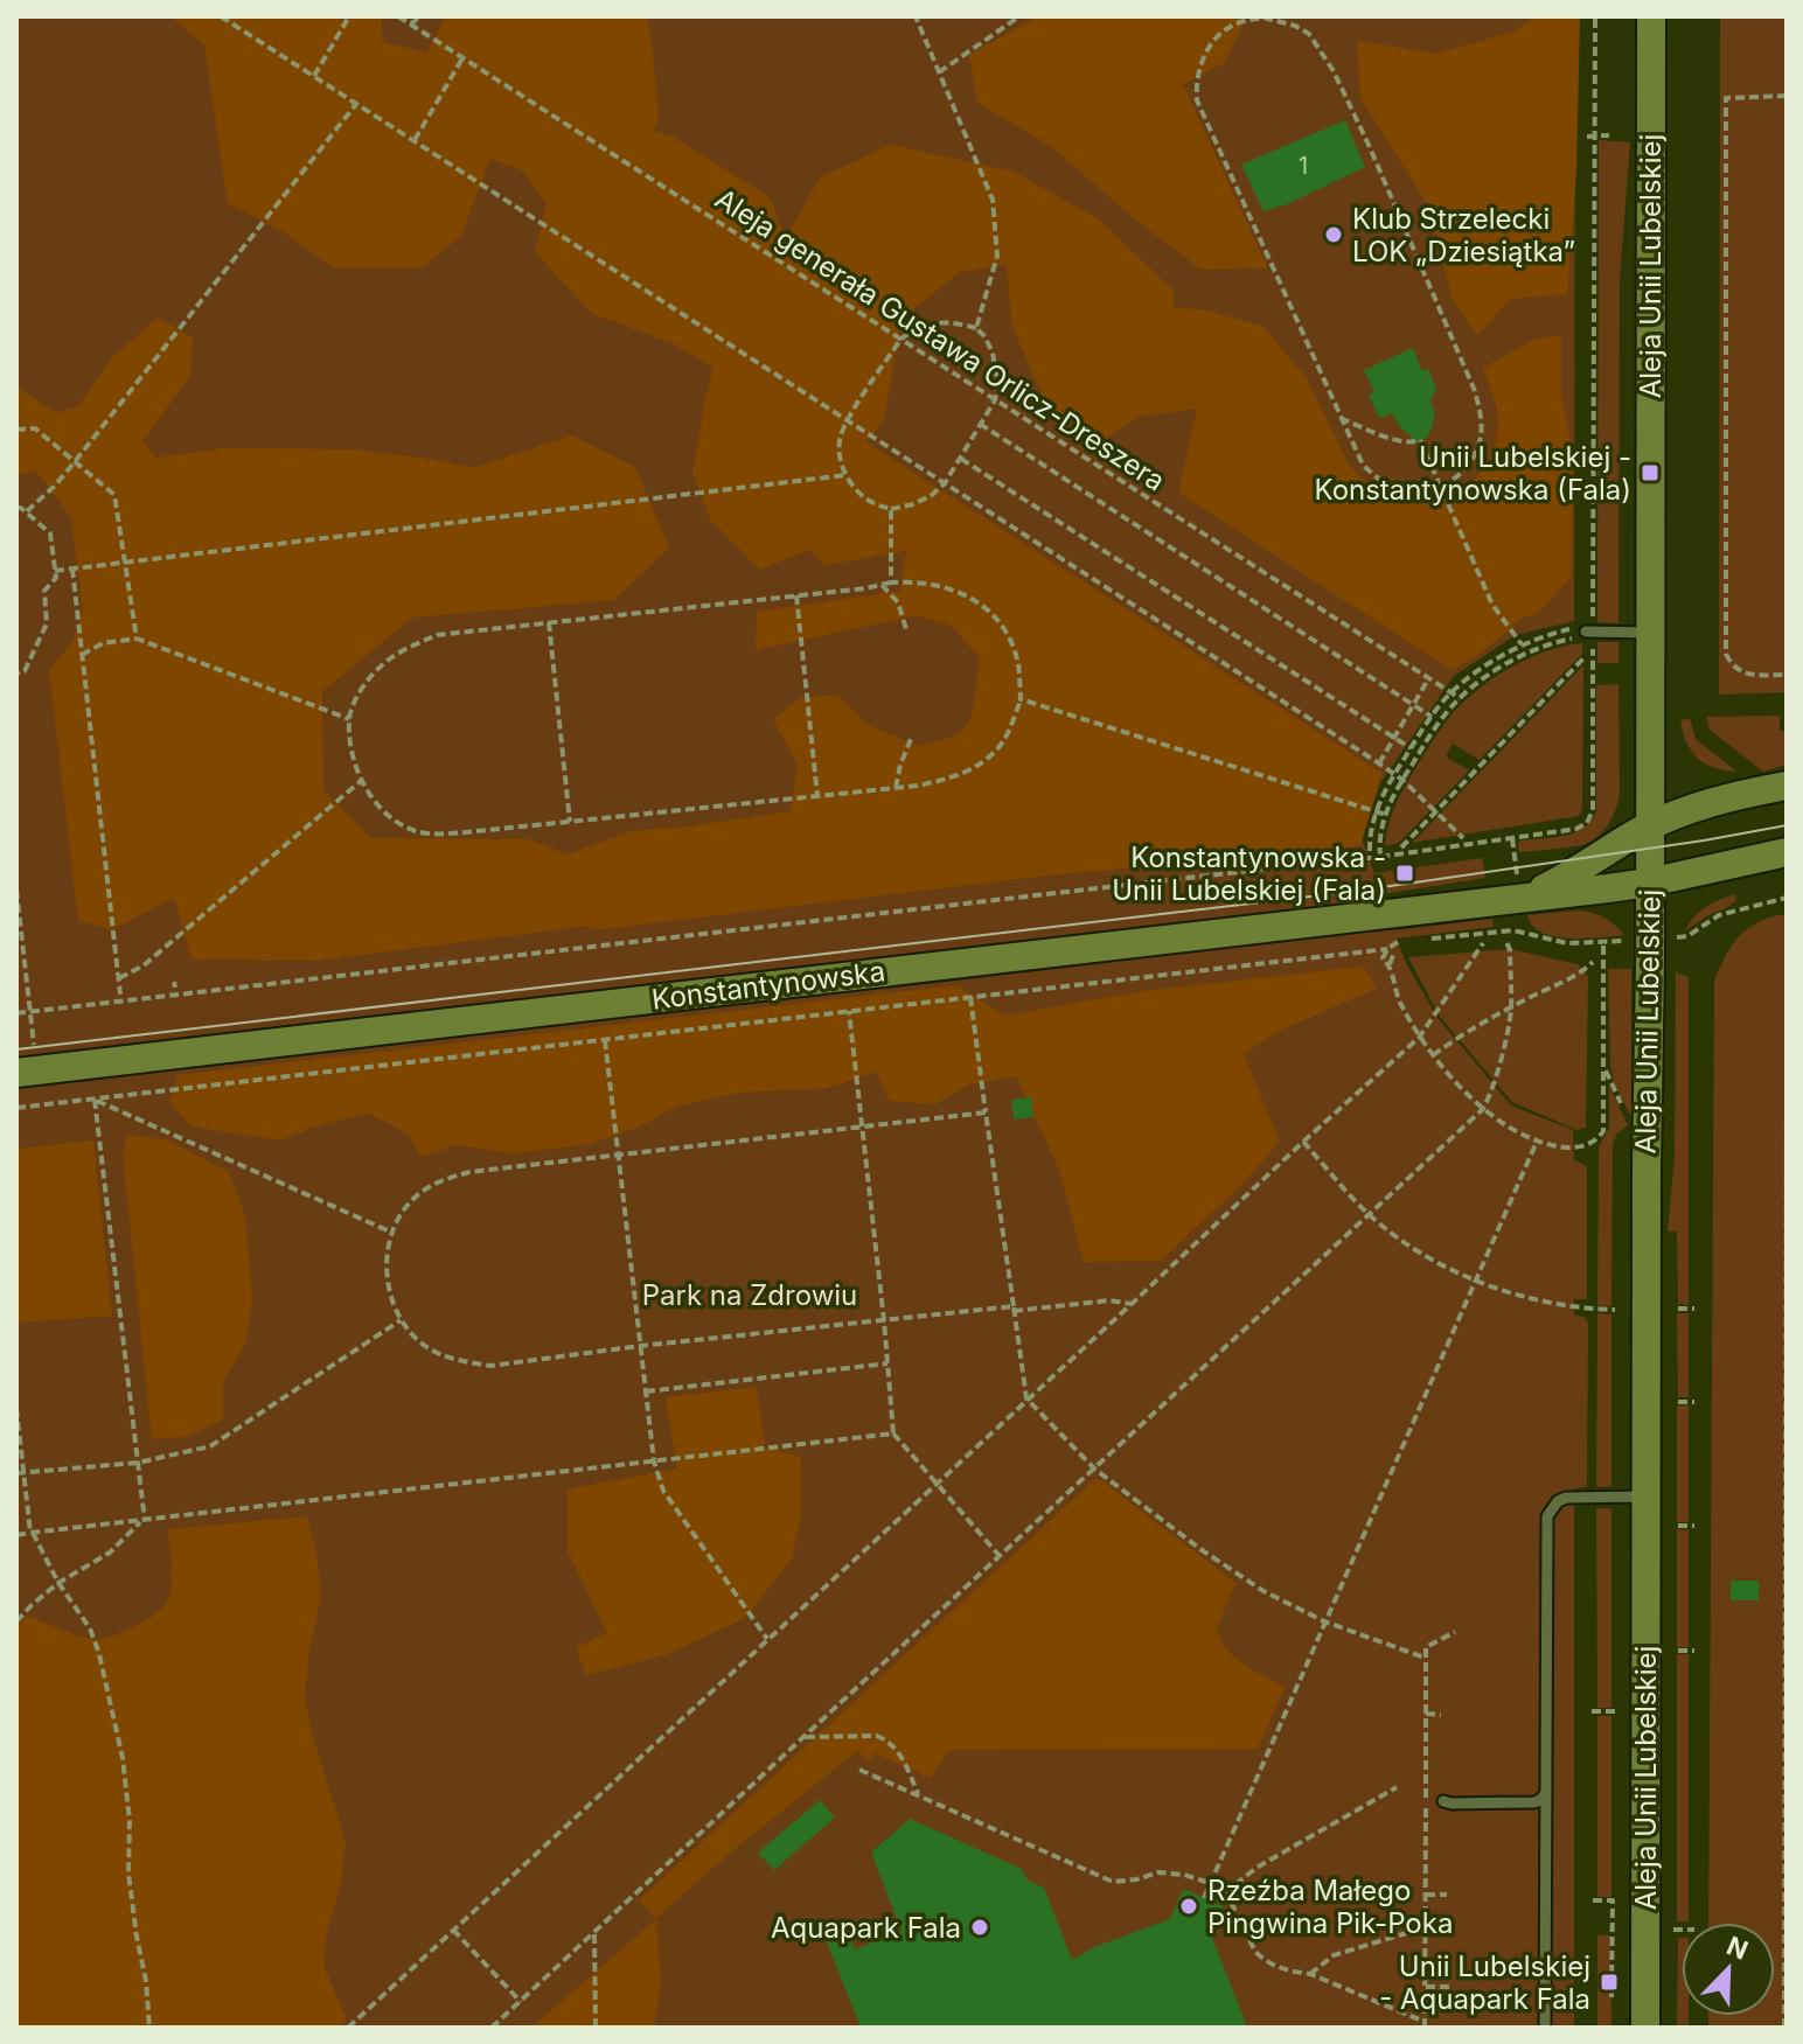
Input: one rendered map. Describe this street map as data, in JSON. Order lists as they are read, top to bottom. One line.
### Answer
{"streets":{"main road":["Aleja Unii Lubelskiej","Konstantynowska"],"path":["Aleja generała Gustawa Orlicz-Dreszera"]},"crossings":[["Aleja Unii Lubelskiej","Konstantynowska"]],"parks":["Park na Zdrowiu"],"places":{"other":["Klub Strzelecki LOK „Dziesiątka”","Rzeźba Małego Pingwina Pik-Poka","Aquapark Fala"],"transit":["Unii Lubelskiej - Konstantynowska (Fala)","Konstantynowska - Unii Lubelskiej (Fala)","Unii Lubelskiej - Aquapark Fala"]},"house_numbers":["1"],"north":"top right"}
